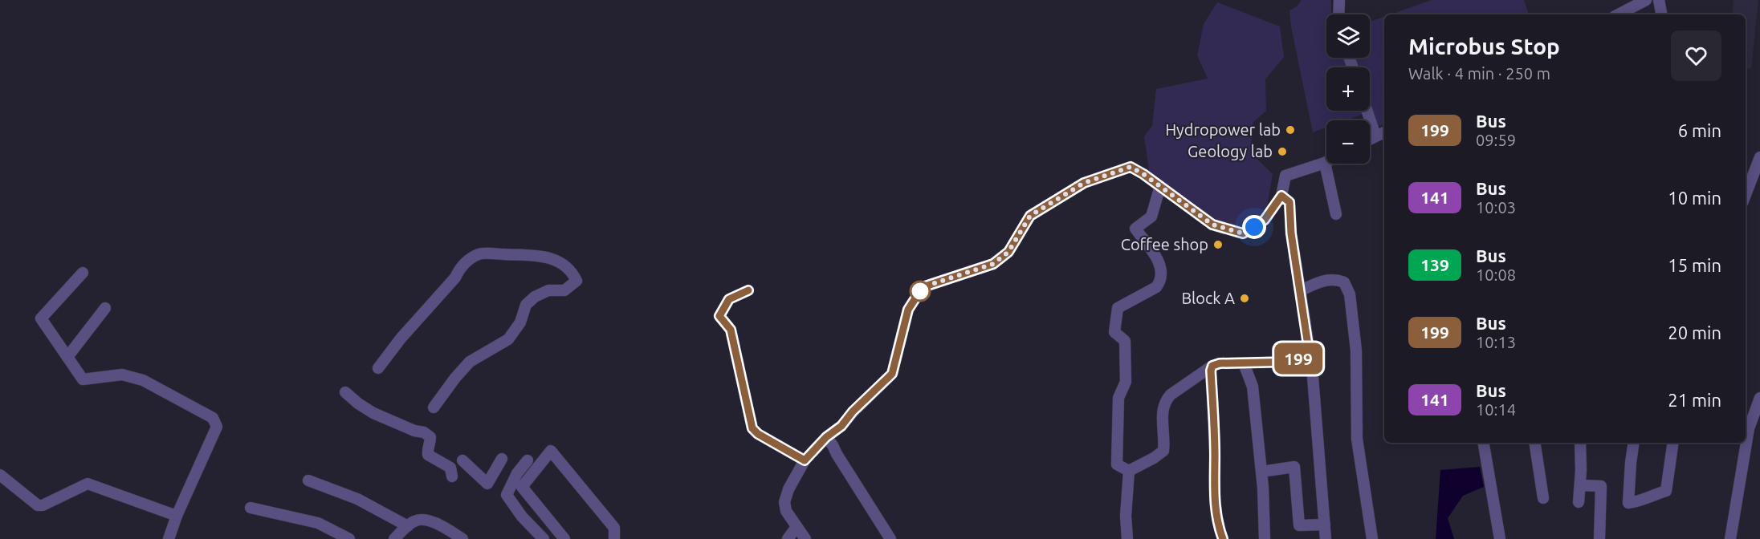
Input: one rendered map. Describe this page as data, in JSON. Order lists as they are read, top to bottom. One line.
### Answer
{"places":["Hydropower lab","Geology lab","Coffee shop","Block A"],"lines":["bus line 199"],"page":{"on_map":"199","map_buttons":["+","−"],"heading":["Microbus Stop","Walk · 4 min · 250 m"],"list":[{"mark":"199","name":"Bus","note":"09:59","value":"6 min"},{"mark":"141","name":"Bus","note":"10:03","value":"10 min"},{"mark":"139","name":"Bus","note":"10:08","value":"15 min"},{"mark":"199","name":"Bus","note":"10:13","value":"20 min"},{"mark":"141","name":"Bus","note":"10:14","value":"21 min"}]}}
